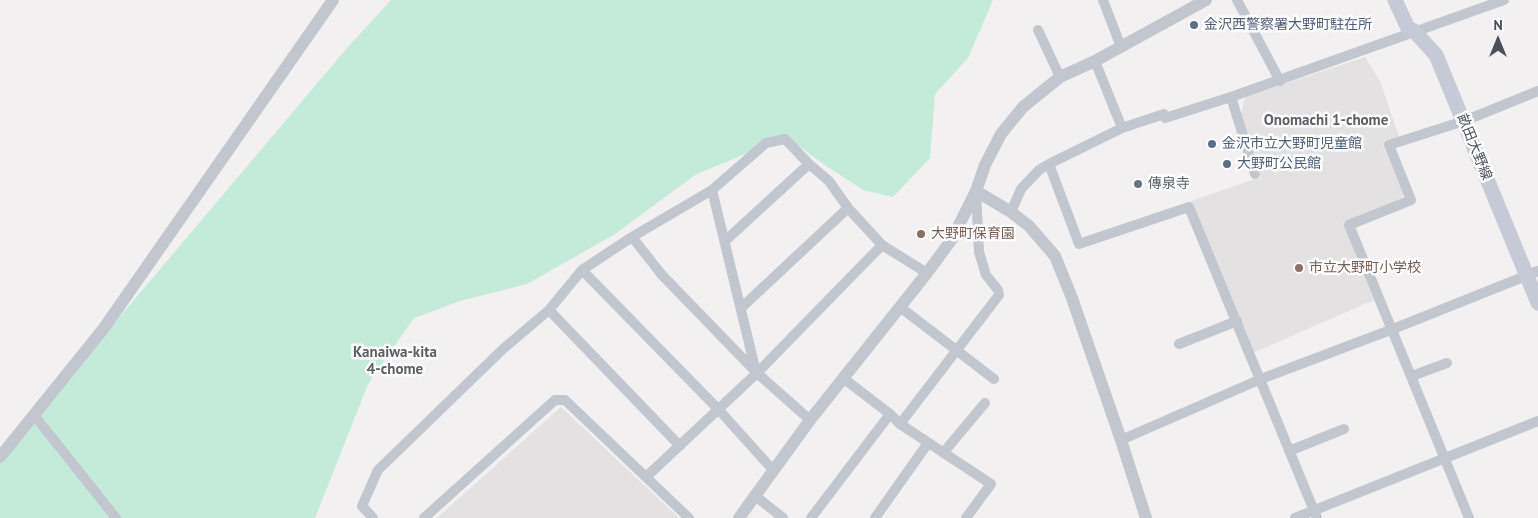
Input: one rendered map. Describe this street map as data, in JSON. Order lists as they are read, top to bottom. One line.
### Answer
{"streets":{"main road":["畝田大野線"]},"districts":["Onomachi 1-chome","Kanaiwa-kita 4-chome"],"places":["金沢西警察署大野町駐在所","金沢市立大野町児童館","大野町公民館","傳泉寺","大野町保育園","市立大野町小学校"],"north":"top"}
